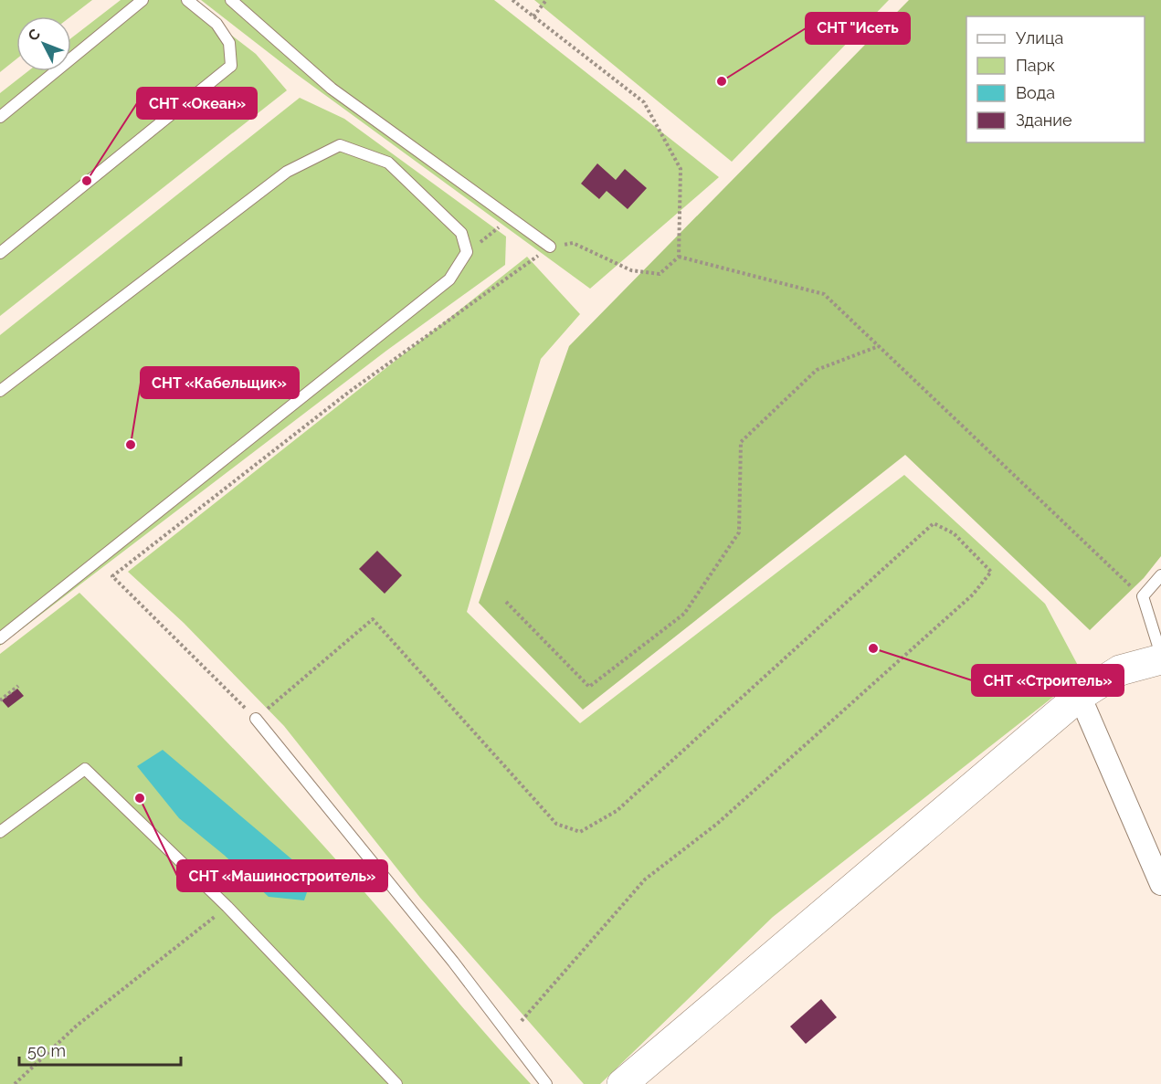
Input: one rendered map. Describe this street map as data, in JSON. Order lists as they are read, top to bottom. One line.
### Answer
{"places":["СНТ \"Исеть","СНТ «Океан»","СНТ «Кабельщик»","СНТ «Строитель»","СНТ «Машиностроитель»"],"legend":["Улица","Парк","Вода","Здание"],"scale_bar":"50 m","north":"top left"}
